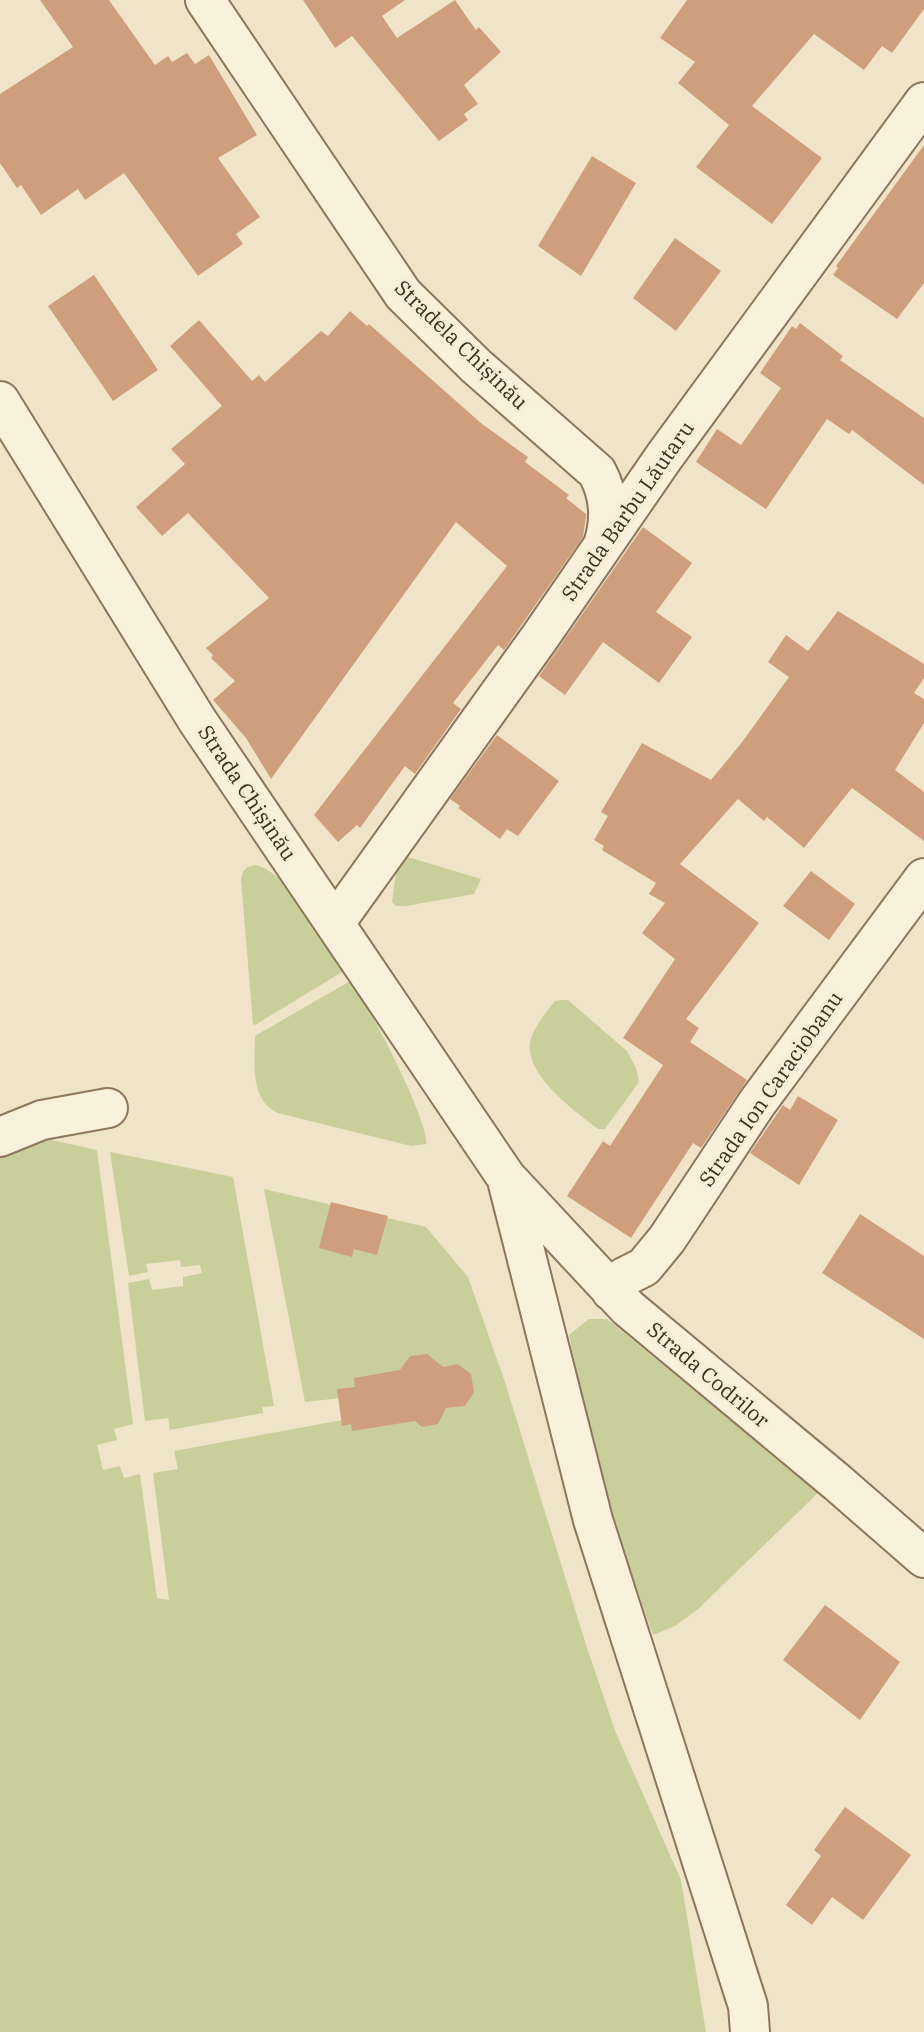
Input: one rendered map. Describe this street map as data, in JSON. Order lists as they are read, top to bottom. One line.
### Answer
{"streets":{"street":["Stradela Chișinău","Strada Barbu Lăutaru","Strada Chișinău","Strada Ion Caraciobanu","Strada Codrilor"]},"crossings":[["Stradela Chișinău","Strada Barbu Lăutaru"],["Strada Barbu Lăutaru","Strada Chișinău"],["Strada Chișinău","Strada Codrilor"],["Strada Ion Caraciobanu","Strada Codrilor"]]}
